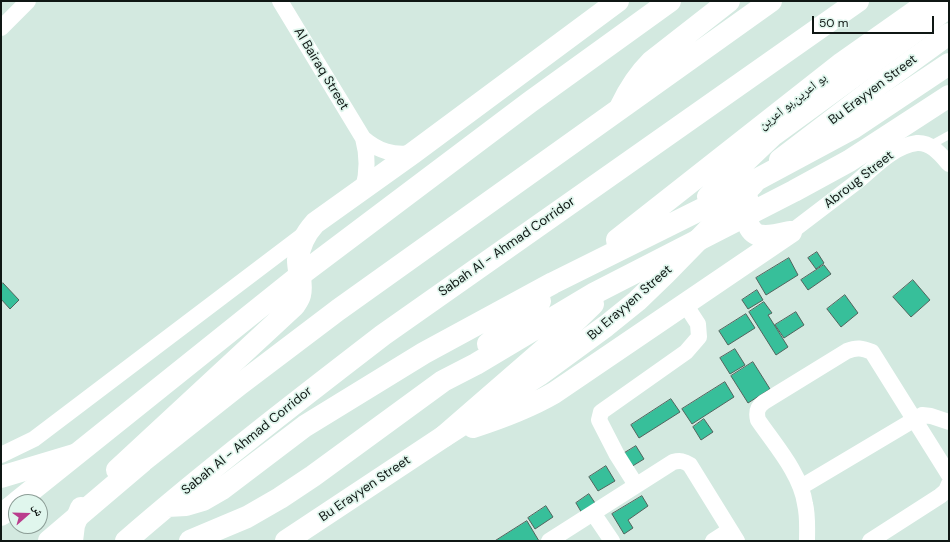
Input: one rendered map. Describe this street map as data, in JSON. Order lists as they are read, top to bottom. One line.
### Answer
{"streets":{"main road":["Bu Erayyen Street","بو اعرين,بو اعرين","Sabah Al - Ahmad Corridor"],"street":["Al Bairaq Street","Abroug Street"]},"scale_bar":"50 m","north":"right"}
